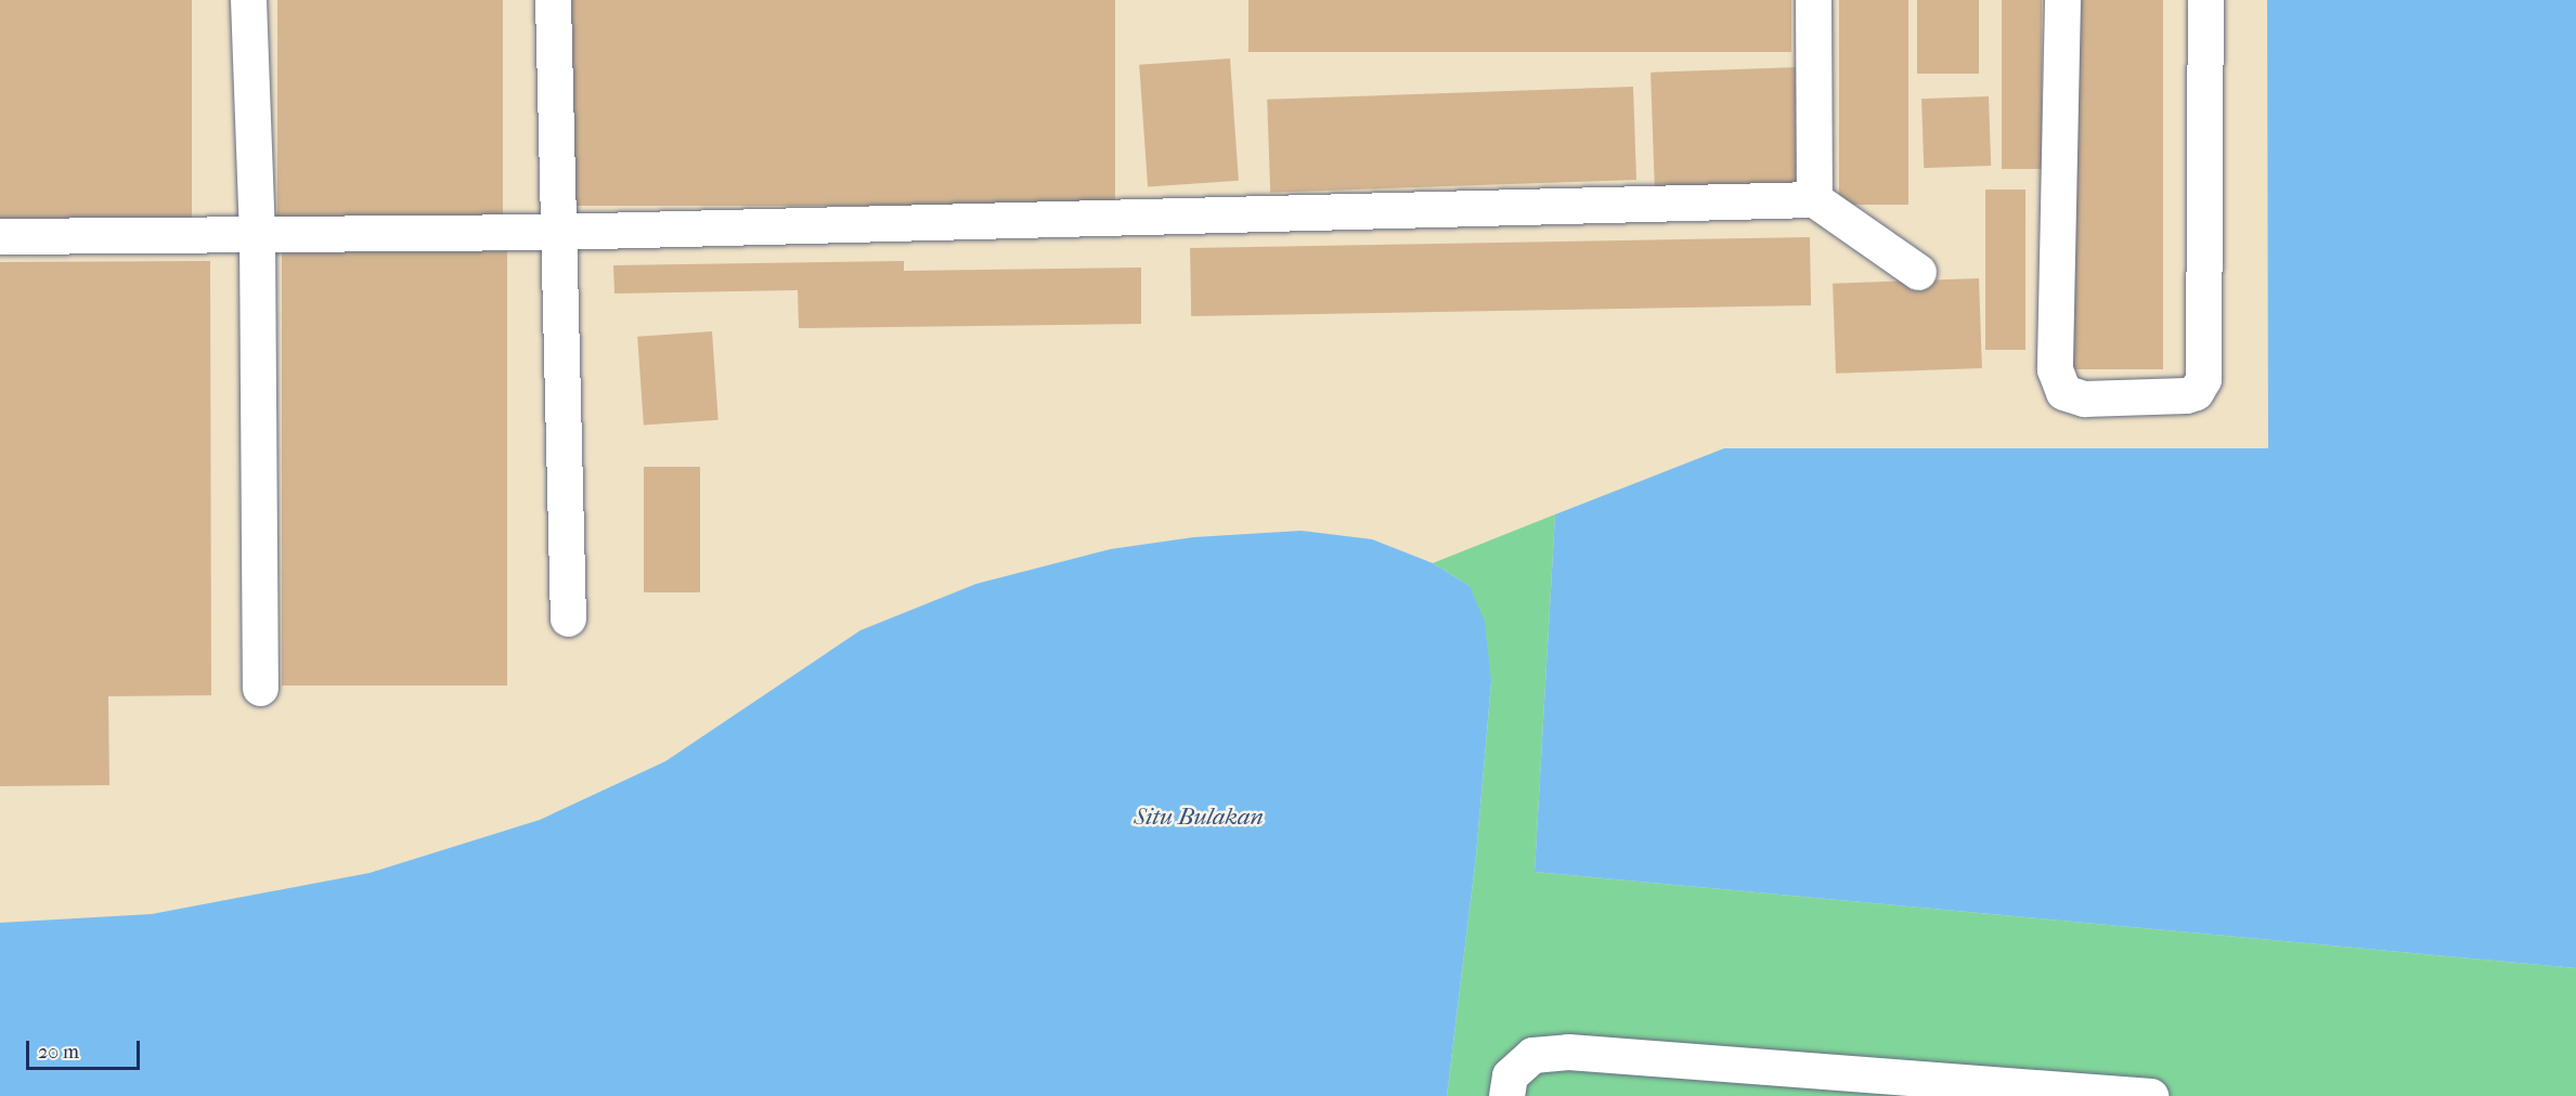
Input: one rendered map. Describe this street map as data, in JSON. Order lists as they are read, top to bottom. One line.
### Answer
{"water":["Situ Bulakan"],"scale_bar":"20 m"}
